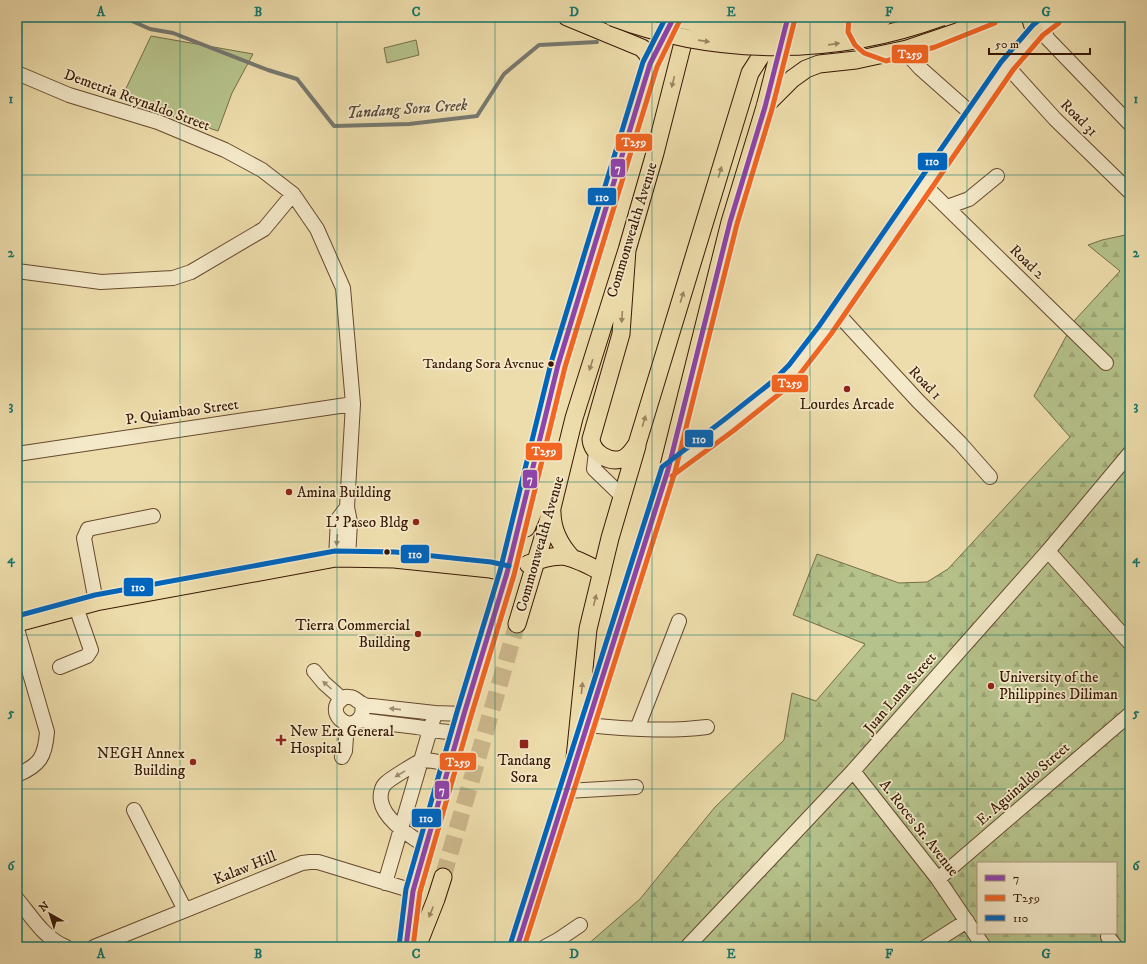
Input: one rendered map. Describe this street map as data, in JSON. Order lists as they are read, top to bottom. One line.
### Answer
{"streets":{"main road":["Commonwealth Avenue"],"street":["Demetria Reynaldo Street","Road 31","Road 2","Road 1","P. Quiambao Street","Juan Luna Street","E. Aguinaldo Street","A. Roces Sr. Avenue","Kalaw Hill"]},"crossings":[["Demetria Reynaldo Street","P. Quiambao Street"],["Juan Luna Street","A. Roces Sr. Avenue"],["E. Aguinaldo Street","A. Roces Sr. Avenue"]],"water":["Tandang Sora Creek"],"places":{"other":["Tandang Sora Avenue","Lourdes Arcade","Amina Building","L' Paseo Bldg","Tierra Commercial Building","University of the Philippines Diliman","NEGH Annex Building"],"health":["New Era General Hospital"],"transit":["Tandang Sora"]},"lines":["transit line 7","transit line T259","transit line 110"],"legend":["7","T259","110"],"scale_bar":"50 m","north":"top left","grid":{"columns":["A","B","C","D","E","F","G"],"rows":["1","2","3","4","5","6"]}}
